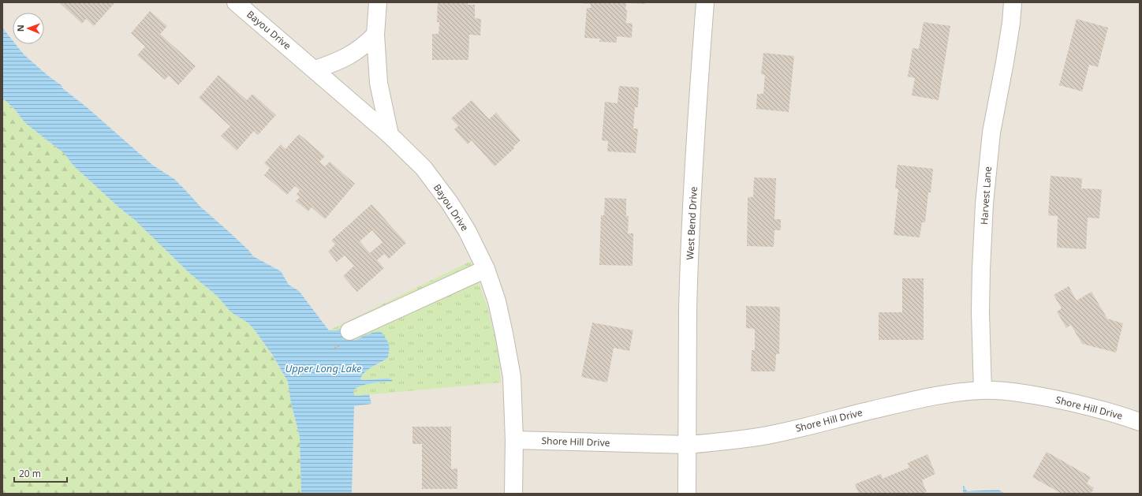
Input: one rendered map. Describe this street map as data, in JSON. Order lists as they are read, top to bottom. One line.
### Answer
{"streets":{"street":["Bayou Drive","Harvest Lane","West Bend Drive","Shore Hill Drive"]},"crossings":[["Bayou Drive","Shore Hill Drive"],["Harvest Lane","Shore Hill Drive"],["West Bend Drive","Shore Hill Drive"]],"water":["Upper Long Lake"],"scale_bar":"20 m","north":"left"}
